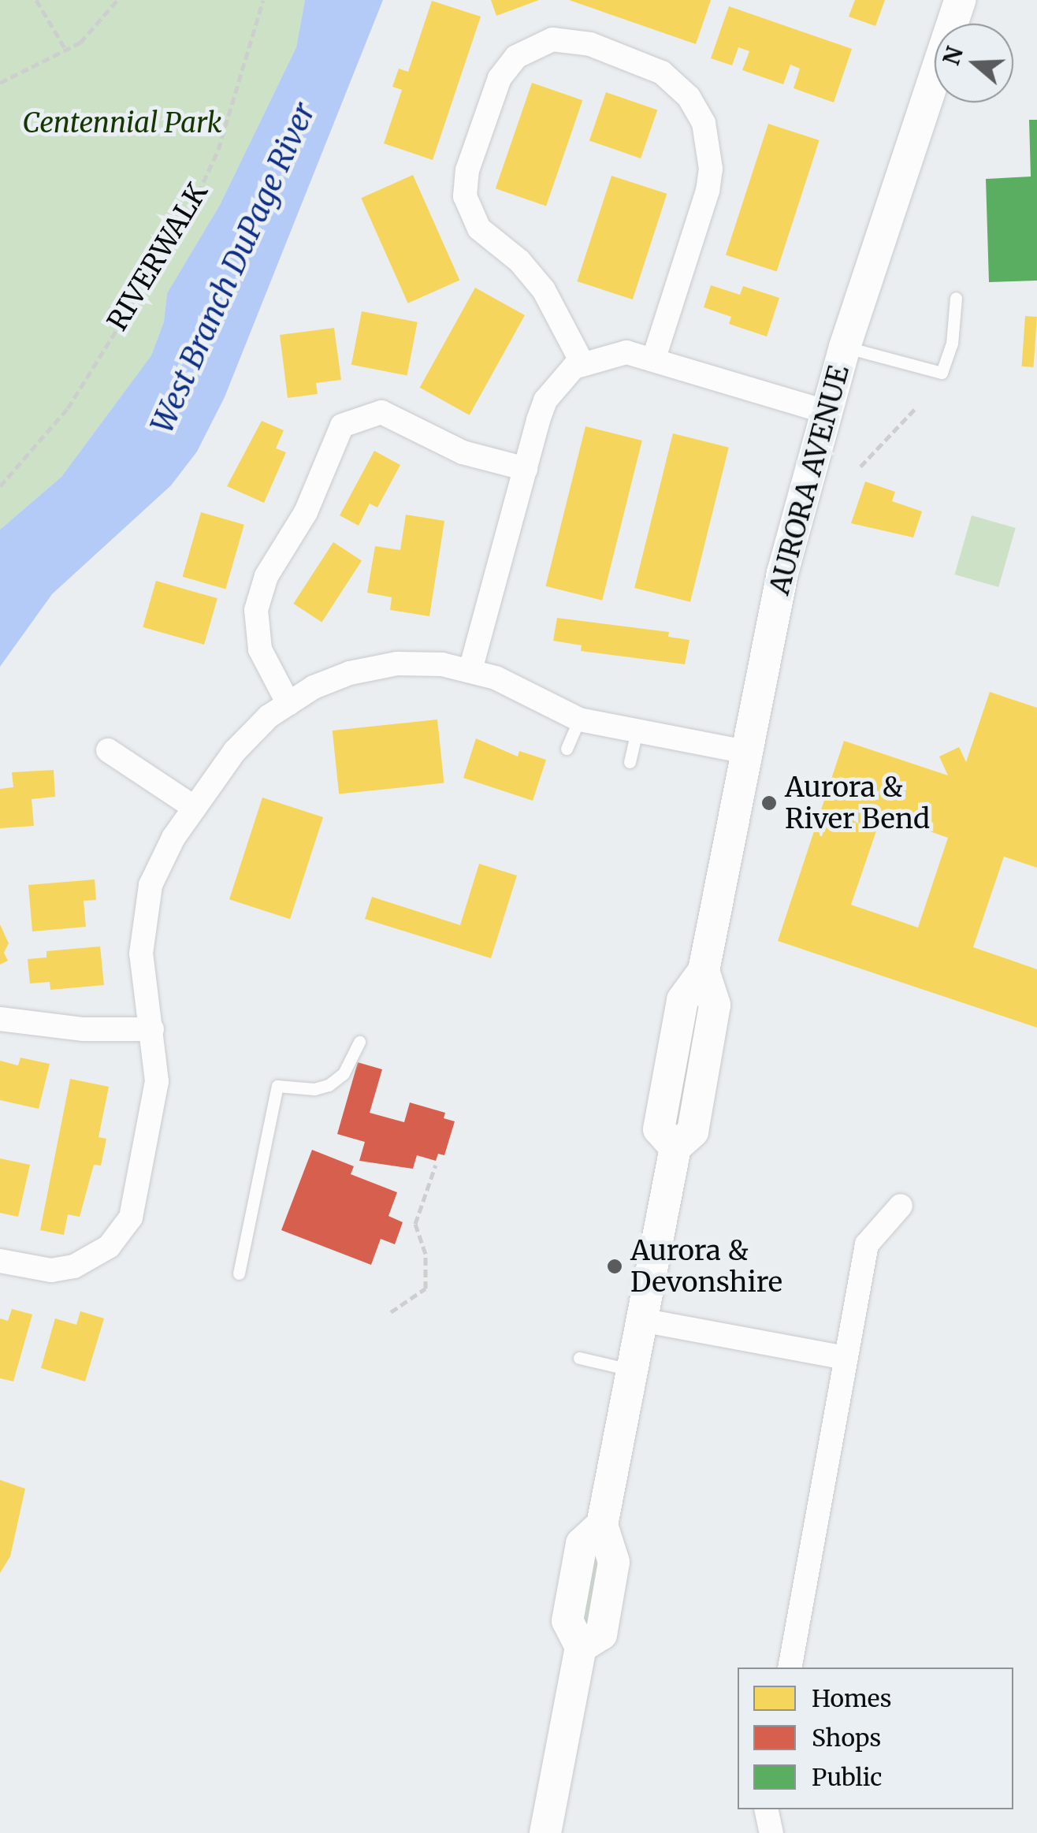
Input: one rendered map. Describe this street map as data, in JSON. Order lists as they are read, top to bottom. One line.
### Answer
{"streets":{"main road":["AURORA AVENUE"],"path":["RIVERWALK"]},"water":["West Branch DuPage River"],"parks":["Centennial Park"],"places":["Aurora & River Bend","Aurora & Devonshire"],"legend":["Homes","Shops","Public"],"north":"left"}
